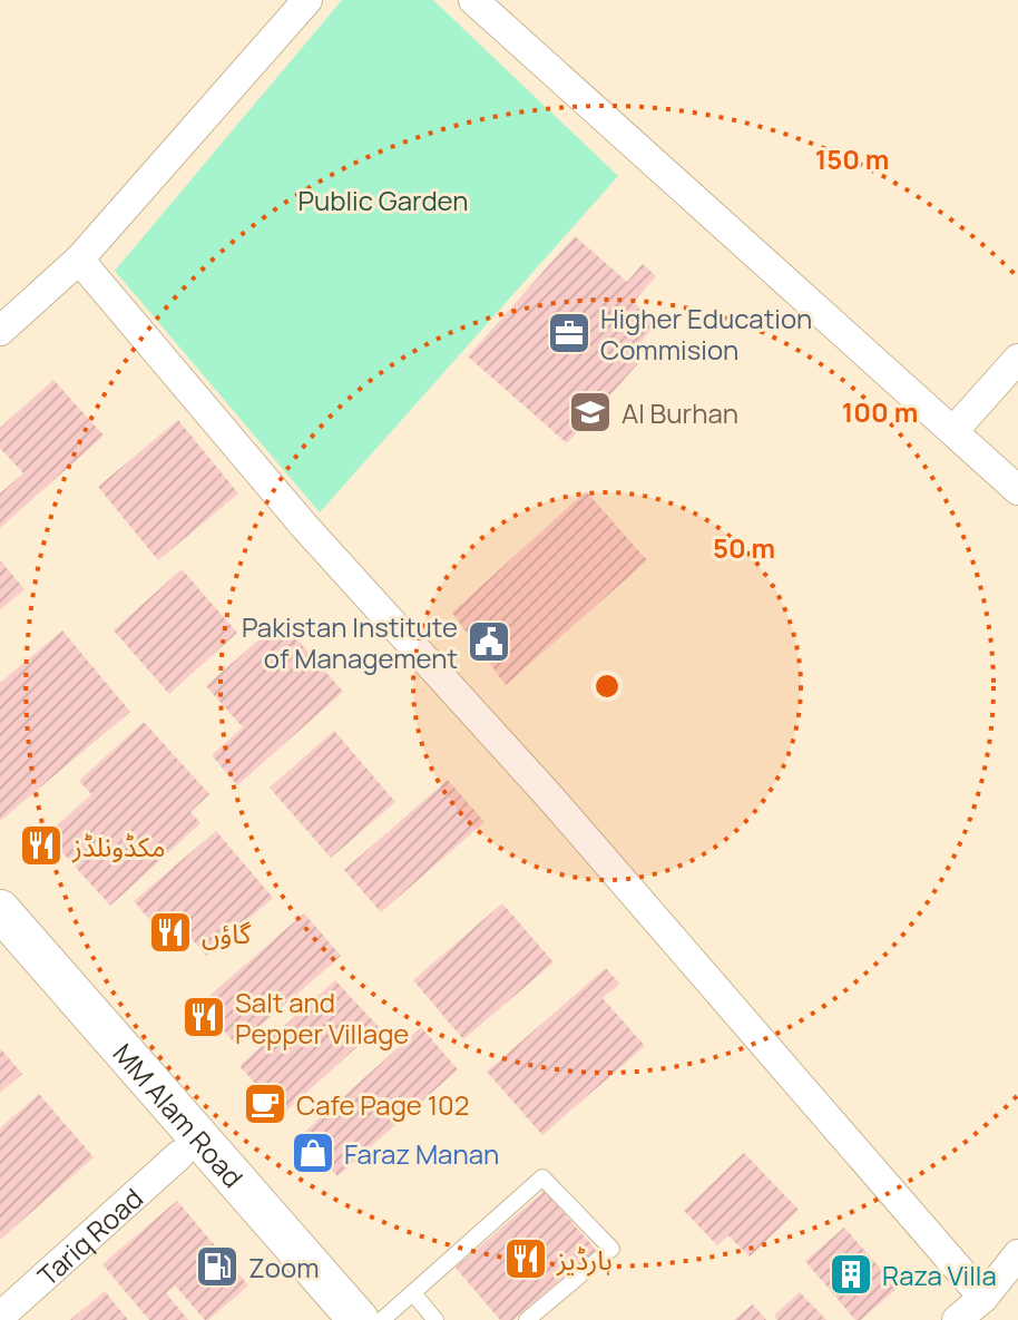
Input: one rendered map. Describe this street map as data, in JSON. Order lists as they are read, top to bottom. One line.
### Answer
{"streets":{"street":["MM Alam Road","Tariq Road"]},"parks":["Public Garden"],"places":{"office":["Higher Education Commision"],"school or university":["Al Burhan"],"public building":["Pakistan Institute of Management"],"restaurant":["مکڈونلڈز","گاؤں","Salt and Pepper Village","ہارڈیز"],"cafe":["Cafe Page 102"],"shop":["Faraz Manan"],"fuel station":["Zoom"],"building":["Raza Villa"]},"rings":["150 m","100 m","50 m"]}
